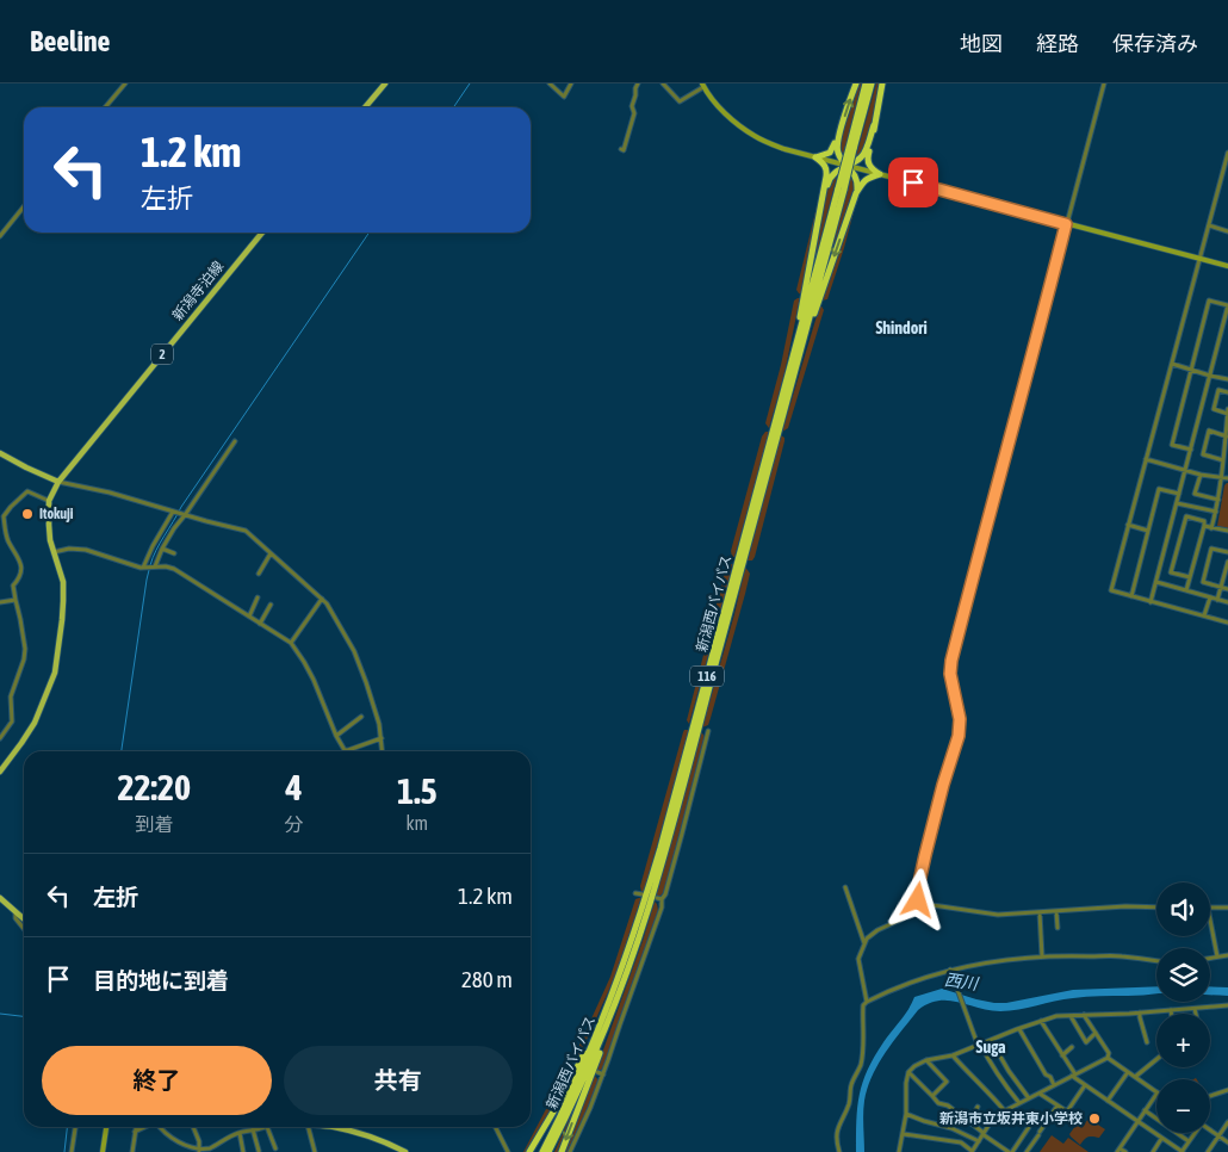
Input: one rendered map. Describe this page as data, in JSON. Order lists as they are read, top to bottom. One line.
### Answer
{"streets":{"highway":["新潟西バイパス","116"],"main road":["新潟寺泊線","2"]},"crossings":[["新潟寺泊線","2"],["新潟西バイパス","116"]],"districts":["Shindori","Suga"],"water":["西川"],"places":["Itokuji","新潟市立坂井東小学校"],"page":{"header":"Beeline","nav":["地図","経路","保存済み"],"turn":["1.2 km","左折"],"eta":["22:20","到着","4","分","1.5","km"],"list":[{"name":"左折","value":"1.2 km"},{"name":"目的地に到着","value":"280 m"}],"map_buttons":["+","−"],"buttons":["終了","共有"]}}
